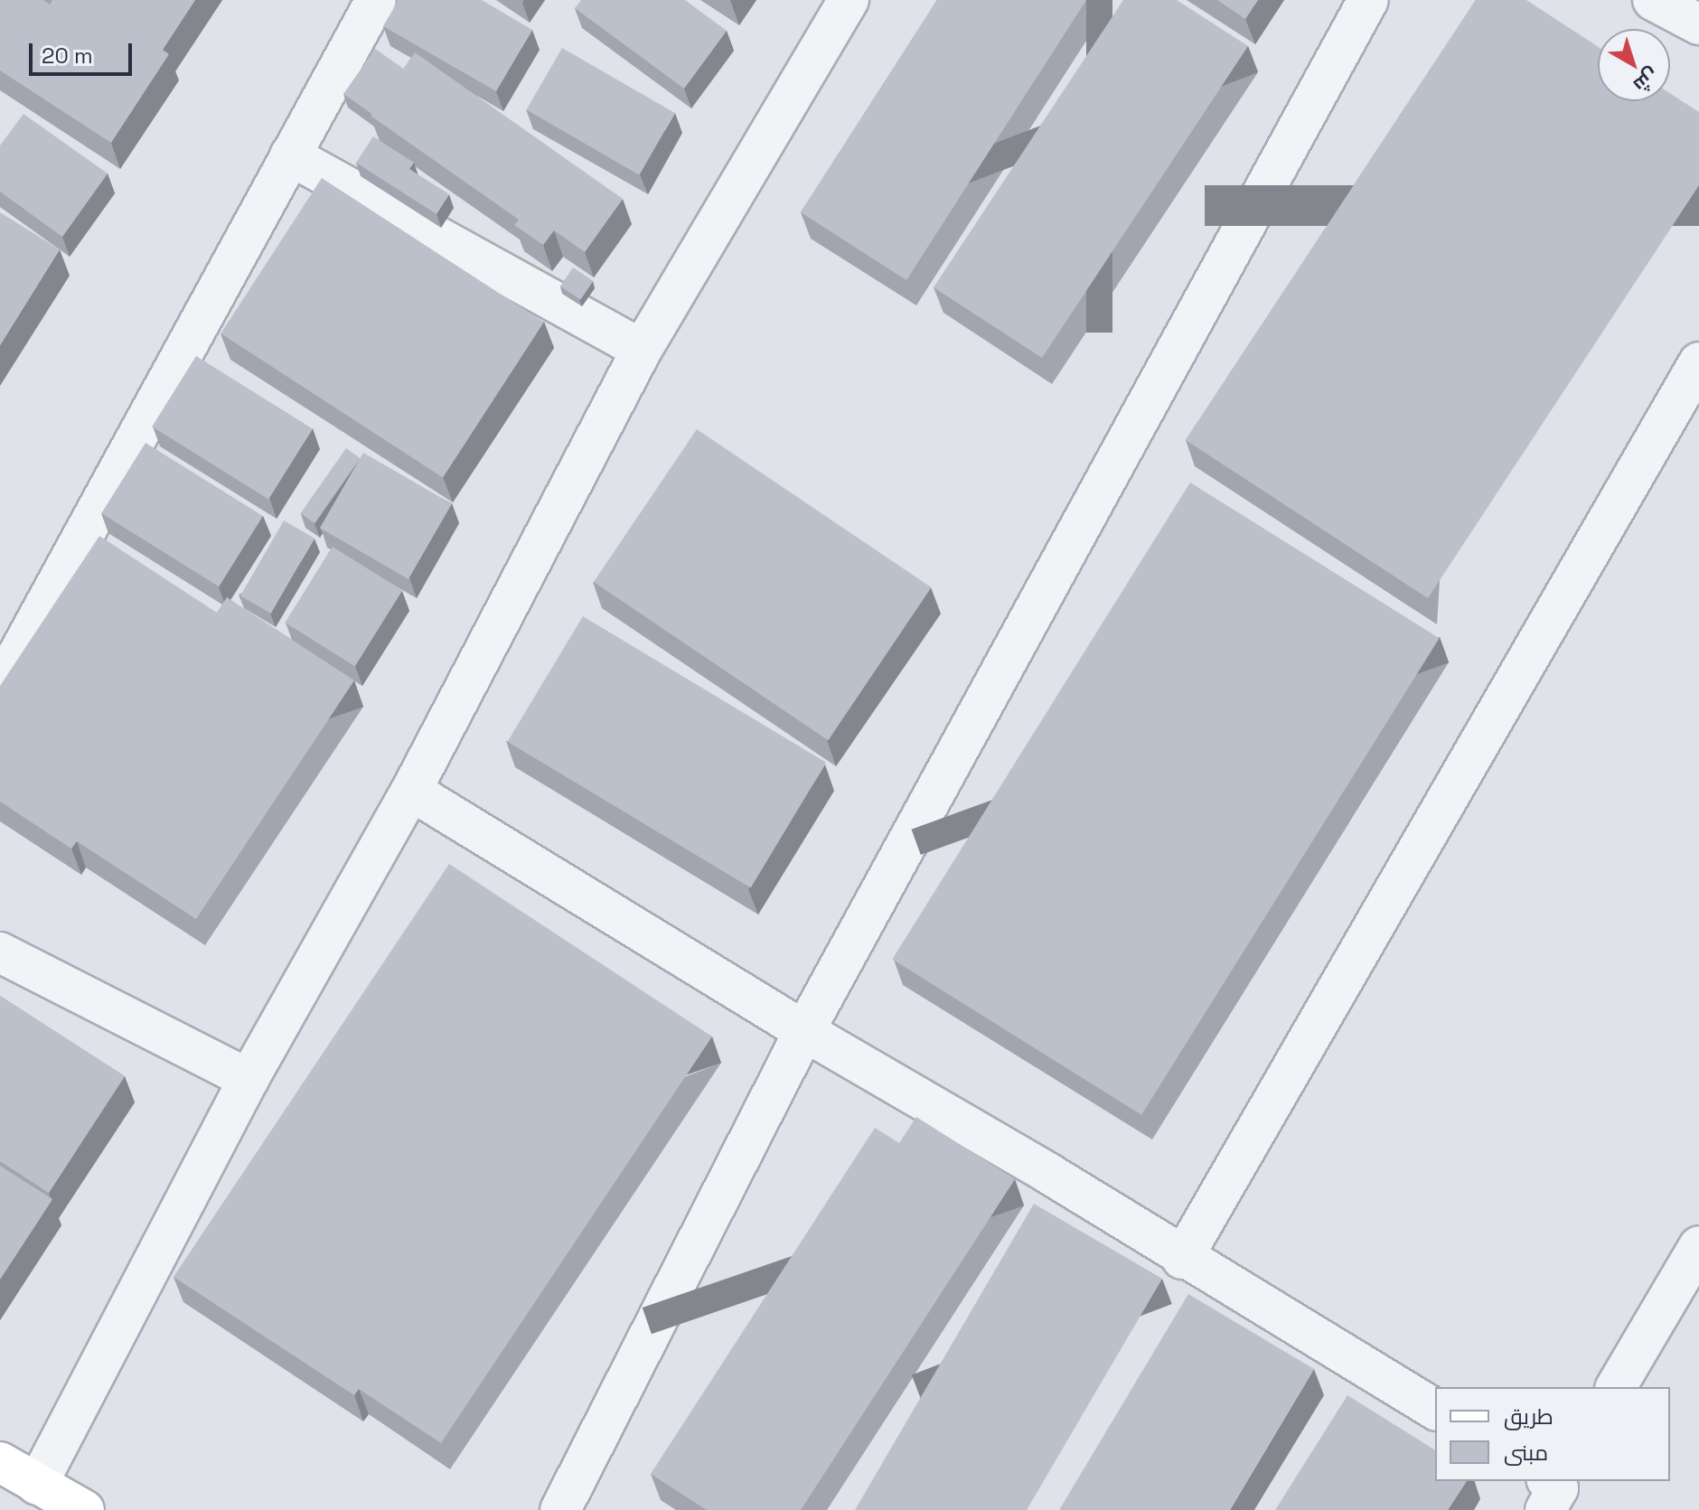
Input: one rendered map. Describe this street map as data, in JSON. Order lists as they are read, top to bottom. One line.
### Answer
{"legend":["طريق","مبنى"],"scale_bar":"20 m","north":"bottom right"}
